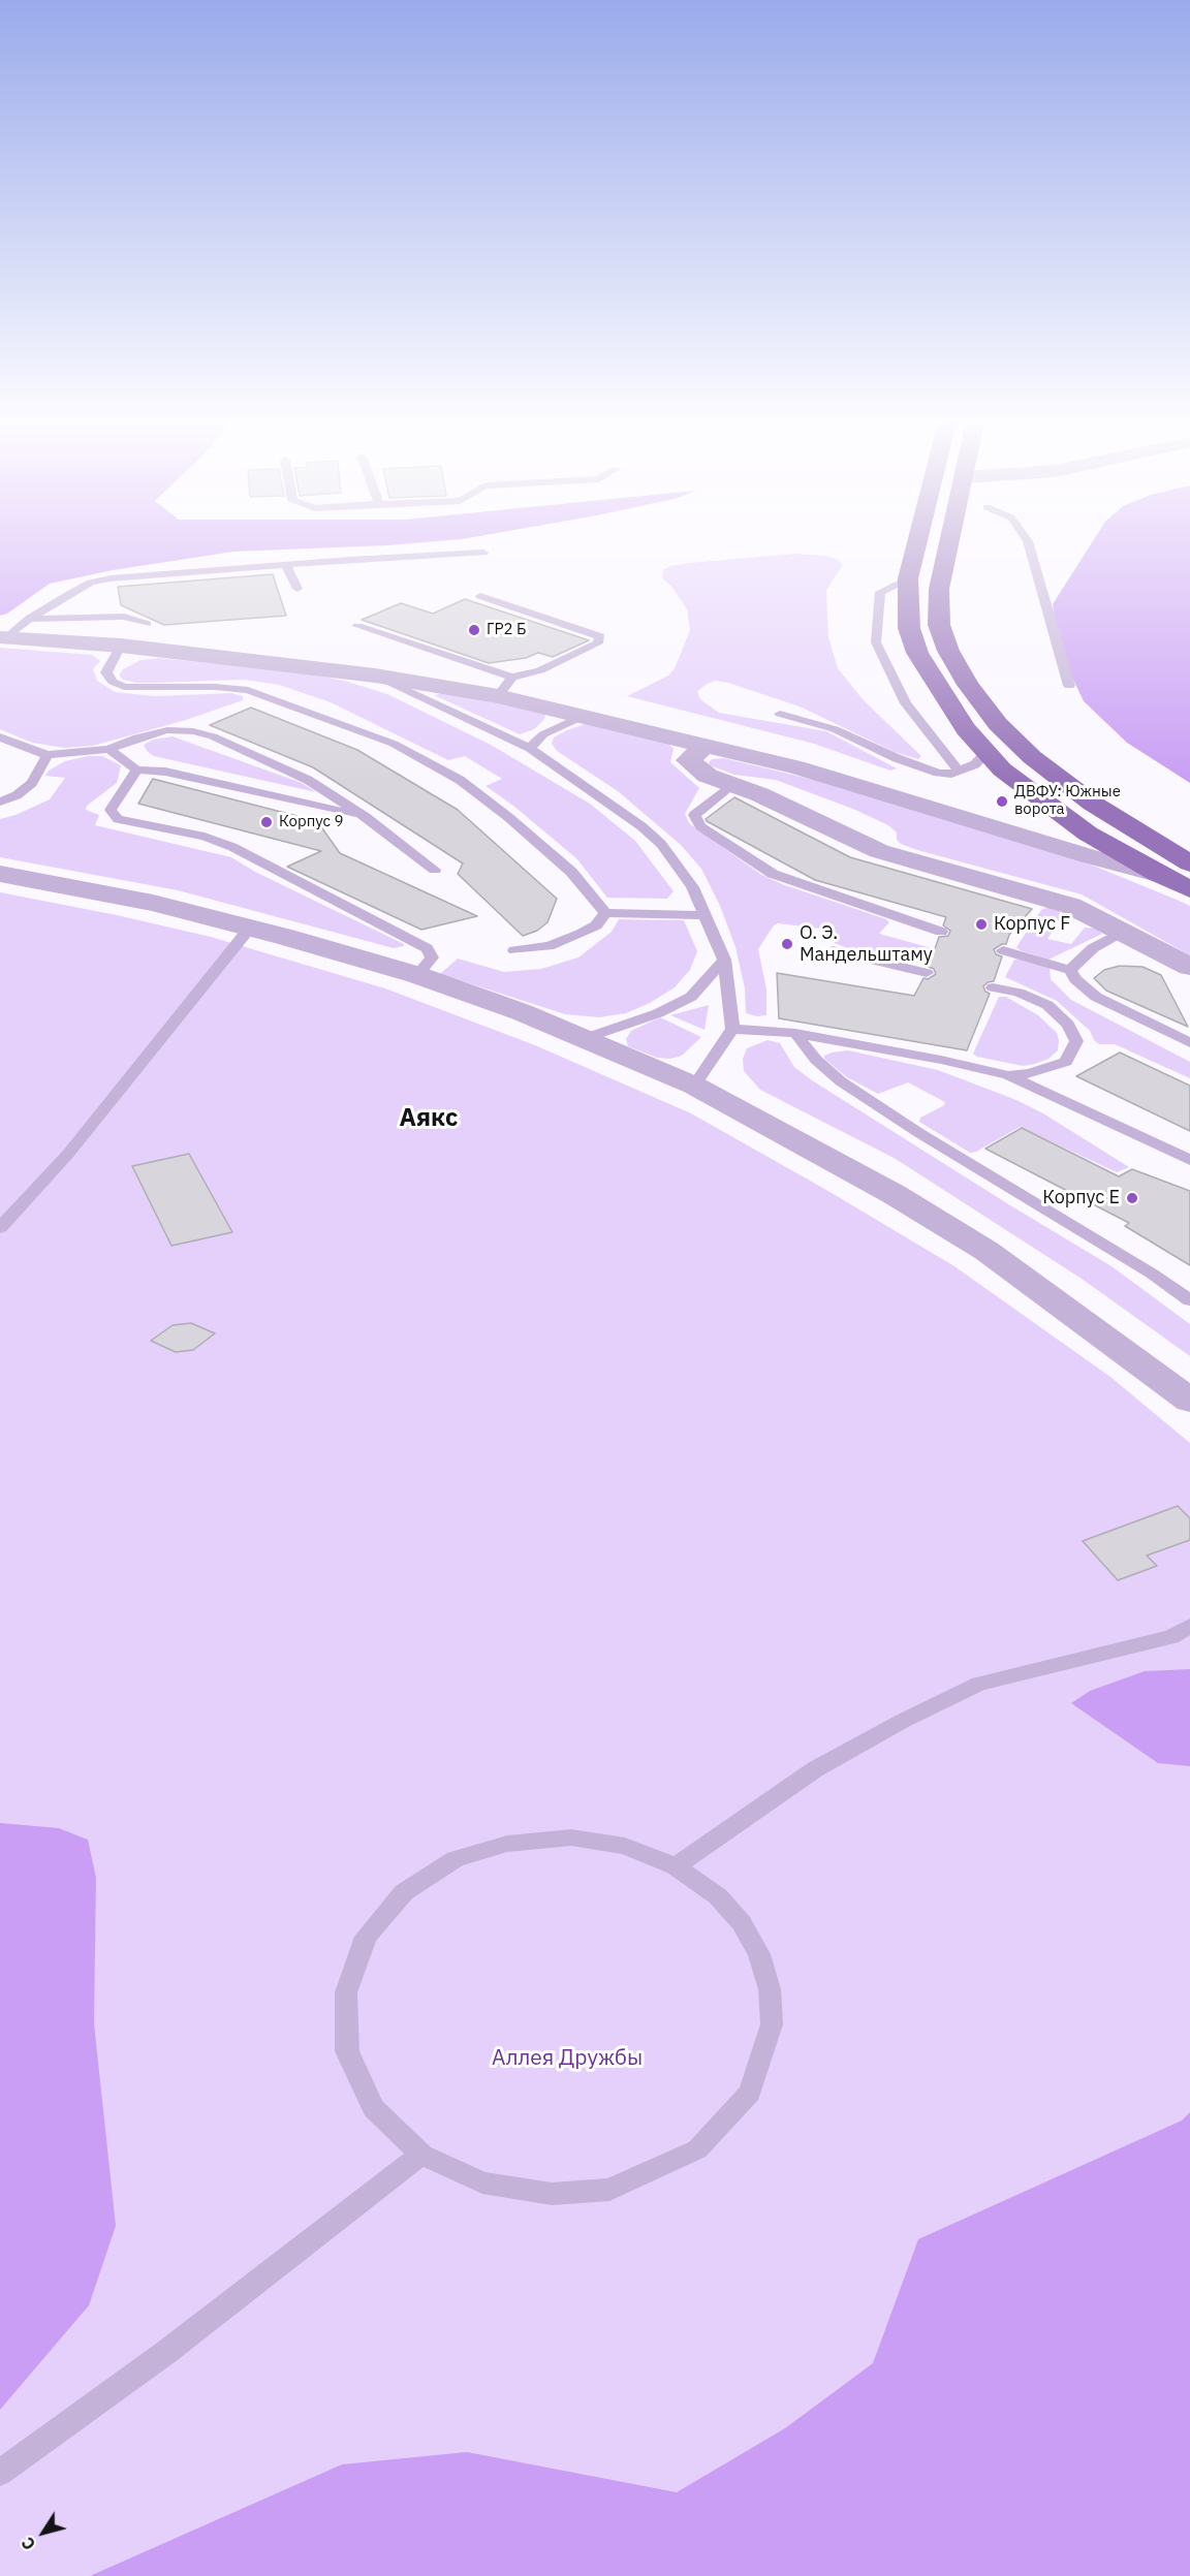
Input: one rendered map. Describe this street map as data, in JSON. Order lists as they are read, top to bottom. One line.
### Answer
{"districts":["Аякс"],"parks":["Аллея Дружбы"],"places":["ГР2 Б","ДВФУ: Южные ворота","Корпус 9","Корпус F","О. Э. Мандельштаму","Корпус E"],"north":"bottom left"}
